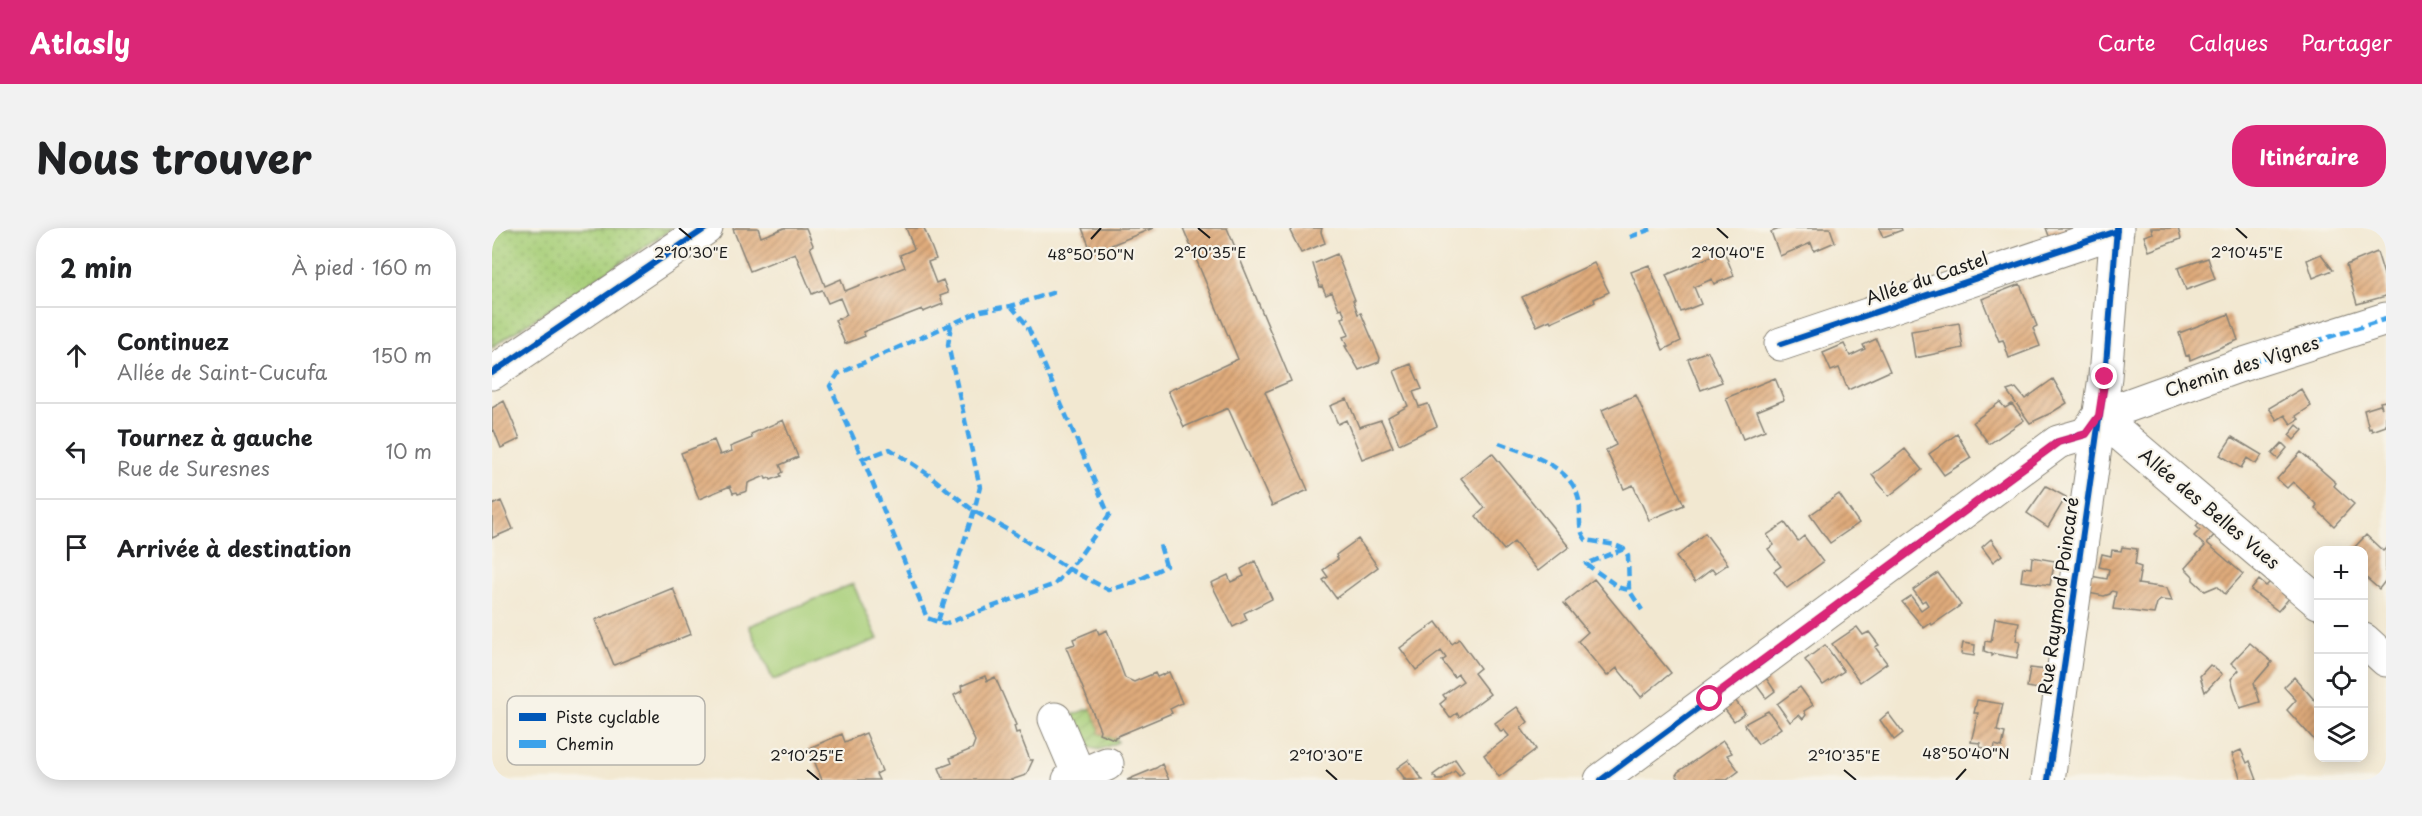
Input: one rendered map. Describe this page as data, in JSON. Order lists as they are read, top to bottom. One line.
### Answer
{"streets":{"street":["Allée du Castel","Chemin des Vignes","Allée des Belles Vues","Rue Raymond Poincaré"]},"crossings":[["Allée du Castel","Rue Raymond Poincaré"],["Chemin des Vignes","Allée des Belles Vues"],["Chemin des Vignes","Rue Raymond Poincaré"],["Allée des Belles Vues","Rue Raymond Poincaré"]],"legend":["Piste cyclable","Chemin"],"page":{"header":"Atlasly","nav":["Carte","Calques","Partager"],"title":"Nous trouver","buttons":"Itinéraire","heading":["2 min","À pied · 160 m"],"list":[["Continuez","Allée de Saint-Cucufa","150 m"],["Tournez à gauche","Rue de Suresnes","10 m"],"Arrivée à destination"],"map_buttons":["+","−"]},"coordinates":["2°10'30\"E","2°10'45\"E","2°10'35\"E","2°10'40\"E","48°50'50\"N","48°50'40\"N","2°10'25\"E"]}
